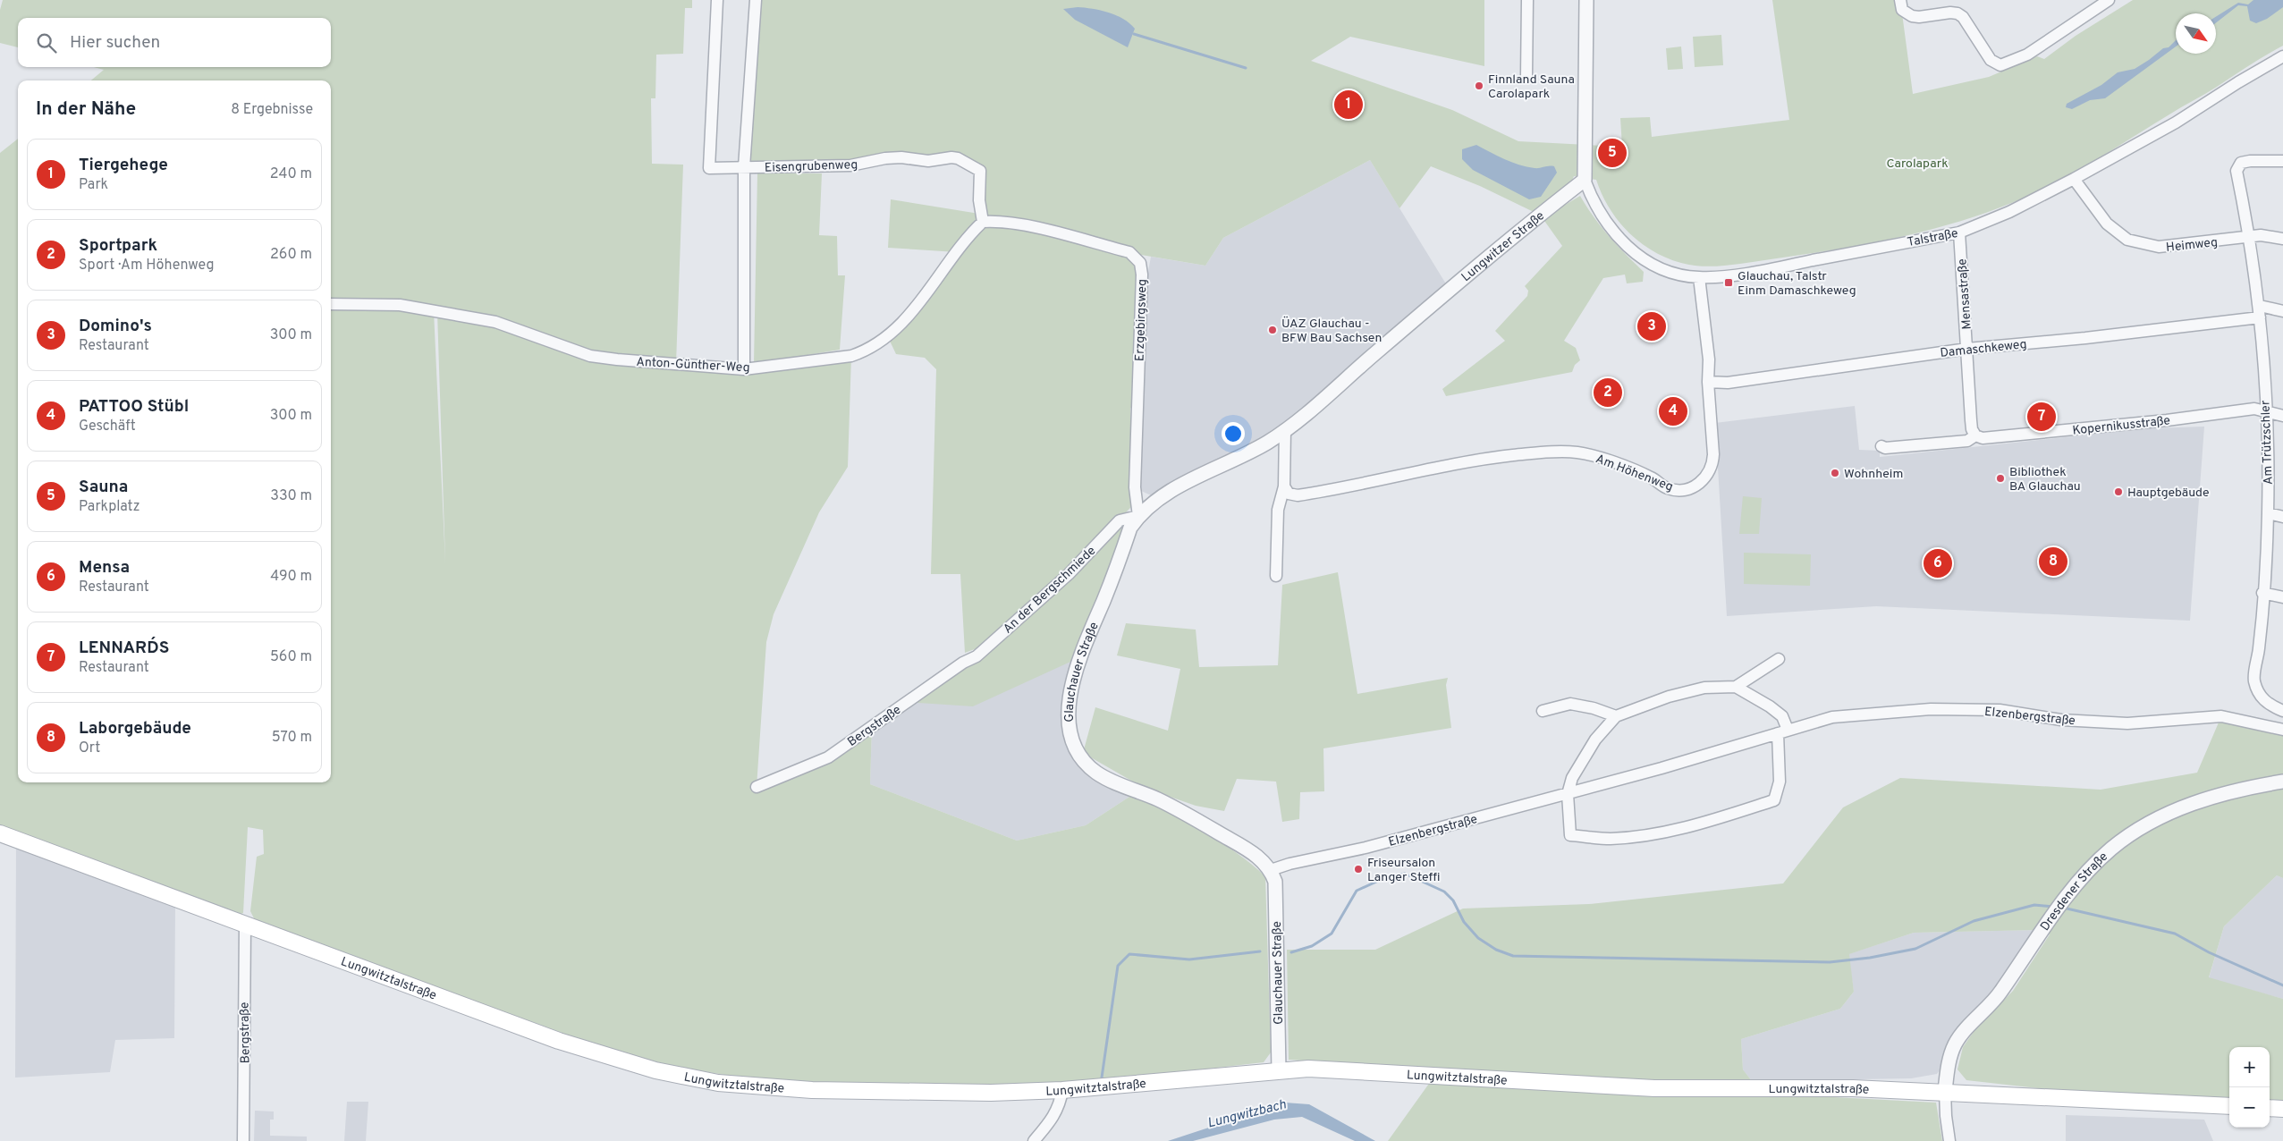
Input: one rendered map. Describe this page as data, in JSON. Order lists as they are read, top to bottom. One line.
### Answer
{"streets":{"main road":["Lungwitztalstraße"],"street":["Eisengrubenweg","Talstraße","Heimweg","Lungwitzer Straße","Mensastraße","Erzgebirgsweg","Damaschkeweg","Anton-Günther-Weg","Kopernikusstraße","Am Trützschler","Am Höhenweg","An der Bergschmiede","Glauchauer Straße","Elzenbergstraße","Bergstraße","Dresdener Straße"]},"crossings":[["Eisengrubenweg","Erzgebirgsweg"],["Eisengrubenweg","Anton-Günther-Weg"],["Talstraße","Heimweg"],["Talstraße","Lungwitzer Straße"],["Talstraße","Mensastraße"],["Talstraße","Am Höhenweg"],["Heimweg","Am Trützschler"],["Lungwitzer Straße","Glauchauer Straße"],["Mensastraße","Damaschkeweg"],["Mensastraße","Kopernikusstraße"],["Erzgebirgsweg","Anton-Günther-Weg"],["Erzgebirgsweg","An der Bergschmiede"],["Erzgebirgsweg","Glauchauer Straße"],["Damaschkeweg","Am Trützschler"],["Damaschkeweg","Am Höhenweg"],["Kopernikusstraße","Am Trützschler"],["An der Bergschmiede","Glauchauer Straße"],["An der Bergschmiede","Bergstraße"],["Glauchauer Straße","Elzenbergstraße"],["Glauchauer Straße","Lungwitztalstraße"],["Bergstraße","Lungwitztalstraße"],["Dresdener Straße","Lungwitztalstraße"]],"water":["Lungwitzbach"],"parks":["Carolapark"],"places":{"other":["Finnland Sauna Carolapark","ÜAZ Glauchau - BFW Bau Sachsen","Wohnheim","Bibliothek BA Glauchau","Hauptgebäude","Friseursalon Langer Steffi"],"transit":["Glauchau, Talstr Einm Damaschkeweg"]},"north":"bottom right","page":{"search":"Hier suchen","heading":["In der Nähe","8 Ergebnisse"],"pins":["1","5","3","2","4","7","8","6"],"list":[{"mark":"1","name":"Tiergehege","note":"Park","value":"240 m"},{"mark":"2","name":"Sportpark","note":"Sport · Am Höhenweg","value":"260 m"},{"mark":"3","name":"Domino's","note":"Restaurant","value":"300 m"},{"mark":"4","name":"PATTOO Stübl","note":"Geschäft","value":"300 m"},{"mark":"5","name":"Sauna","note":"Parkplatz","value":"330 m"},{"mark":"6","name":"Mensa","note":"Restaurant","value":"490 m"},{"mark":"7","name":"LENNARD´S","note":"Restaurant","value":"560 m"},{"mark":"8","name":"Laborgebäude","note":"Ort","value":"570 m"}],"map_buttons":["+","−"]}}
